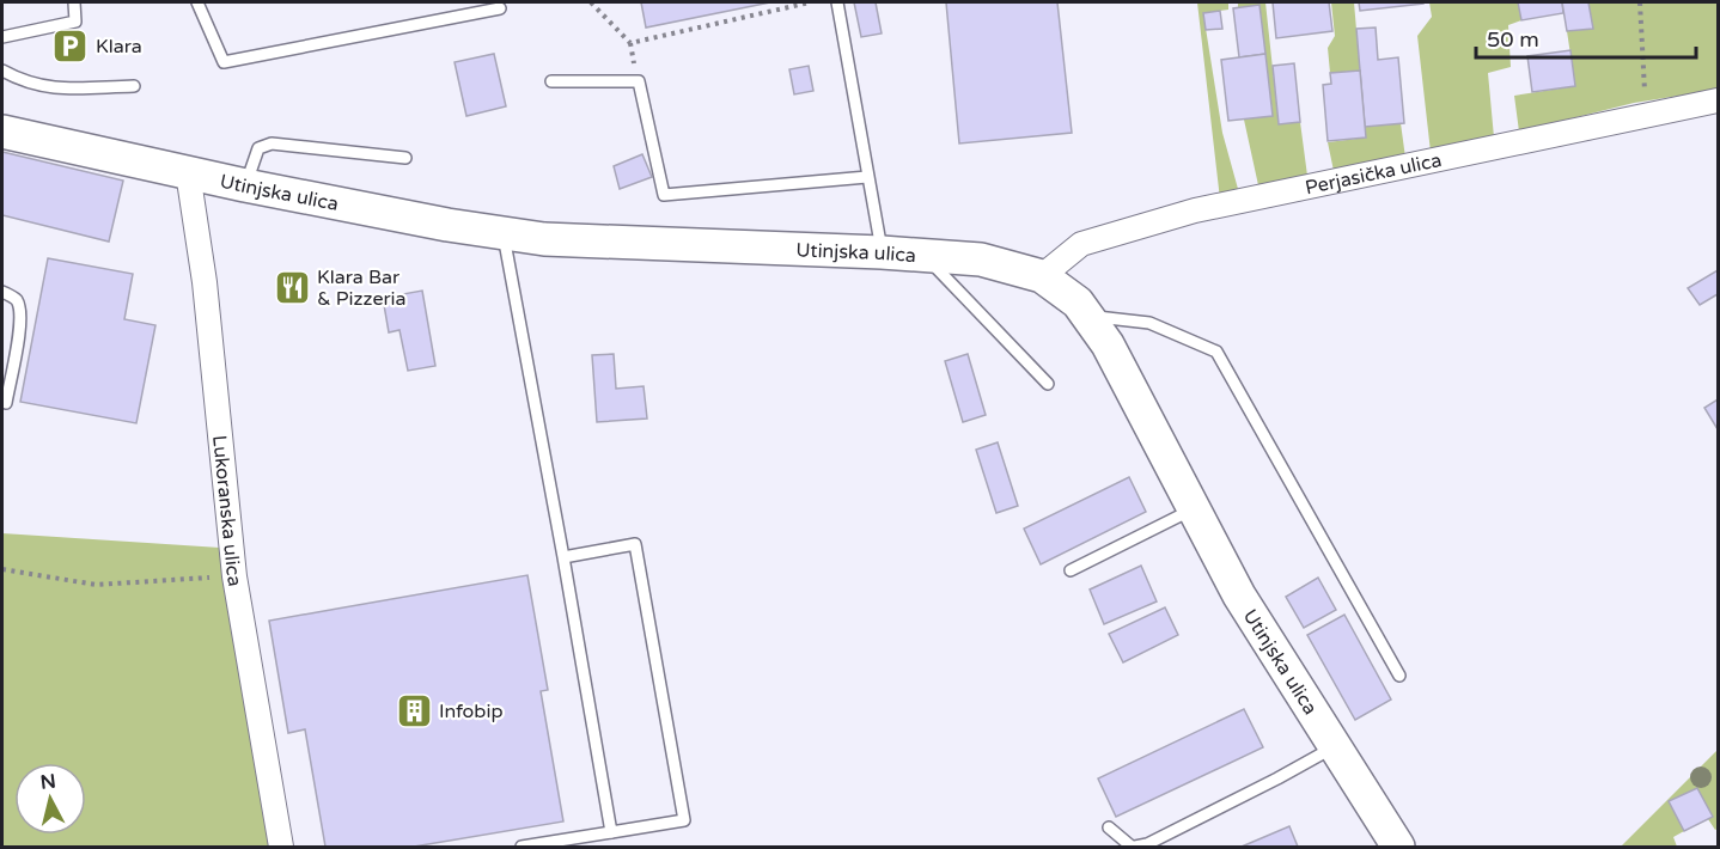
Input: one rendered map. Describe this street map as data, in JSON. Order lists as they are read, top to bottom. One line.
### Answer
{"streets":{"street":["Perjasička ulica","Utinjska ulica","Lukoranska ulica"]},"crossings":[["Perjasička ulica","Utinjska ulica"],["Utinjska ulica","Lukoranska ulica"]],"places":{"parking":["Klara"],"restaurant":["Klara Bar & Pizzeria"],"building":["Infobip"]},"scale_bar":"50 m","north":"top"}
